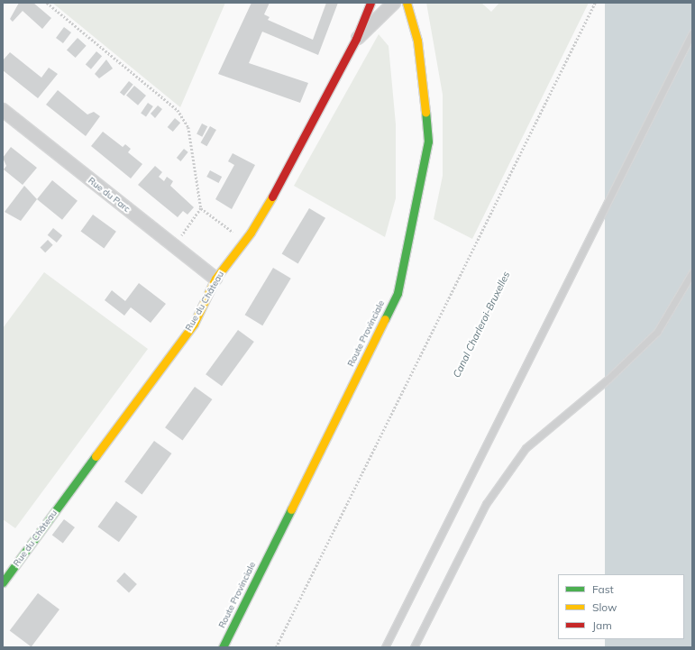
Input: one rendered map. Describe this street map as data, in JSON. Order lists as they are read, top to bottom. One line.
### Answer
{"streets":{"street":["Rue du Parc","Rue du Château","Route Provinciale"]},"crossings":[["Rue du Parc","Rue du Château"]],"water":["Canal Charleroi-Bruxelles"],"legend":["Fast","Slow","Jam"]}
